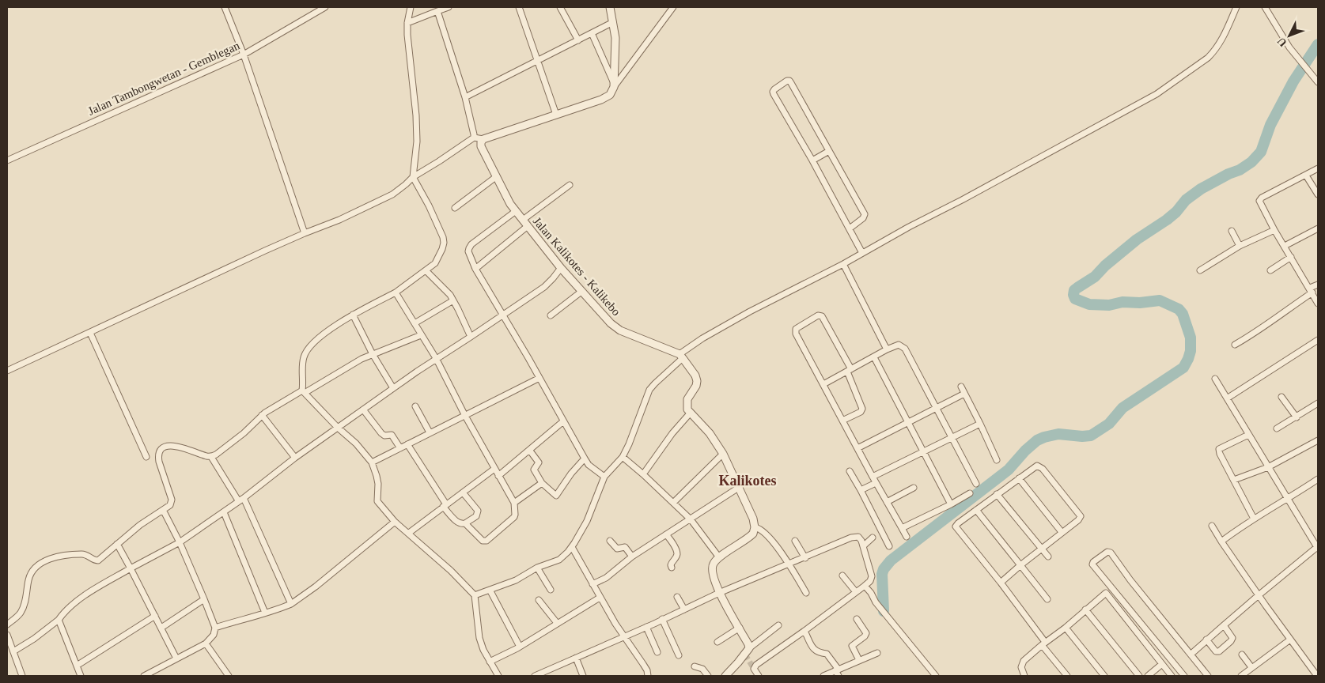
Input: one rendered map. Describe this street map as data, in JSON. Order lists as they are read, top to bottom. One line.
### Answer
{"streets":{"street":["Jalan Tambongwetan - Gemblegan","Jalan Kalikotes - Kalikebo"]},"districts":["Kalikotes"],"north":"bottom left"}
